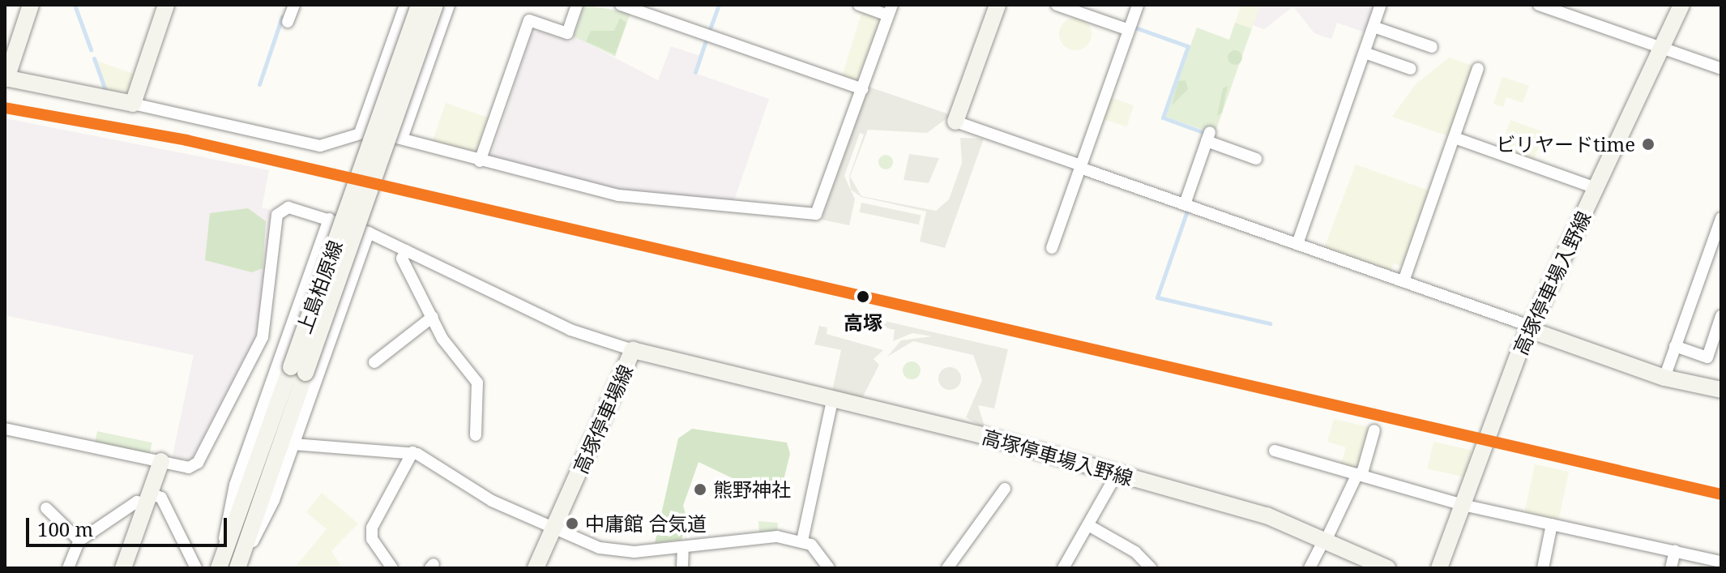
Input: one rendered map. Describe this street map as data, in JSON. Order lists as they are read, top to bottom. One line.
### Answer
{"streets":{"street":["高塚停車場入野線","上島柏原線","高塚停車場線"]},"crossings":[["高塚停車場入野線","高塚停車場線"]],"places":["ビリヤードtime","高塚","熊野神社","中庸館 合気道"],"scale_bar":"100 m"}
